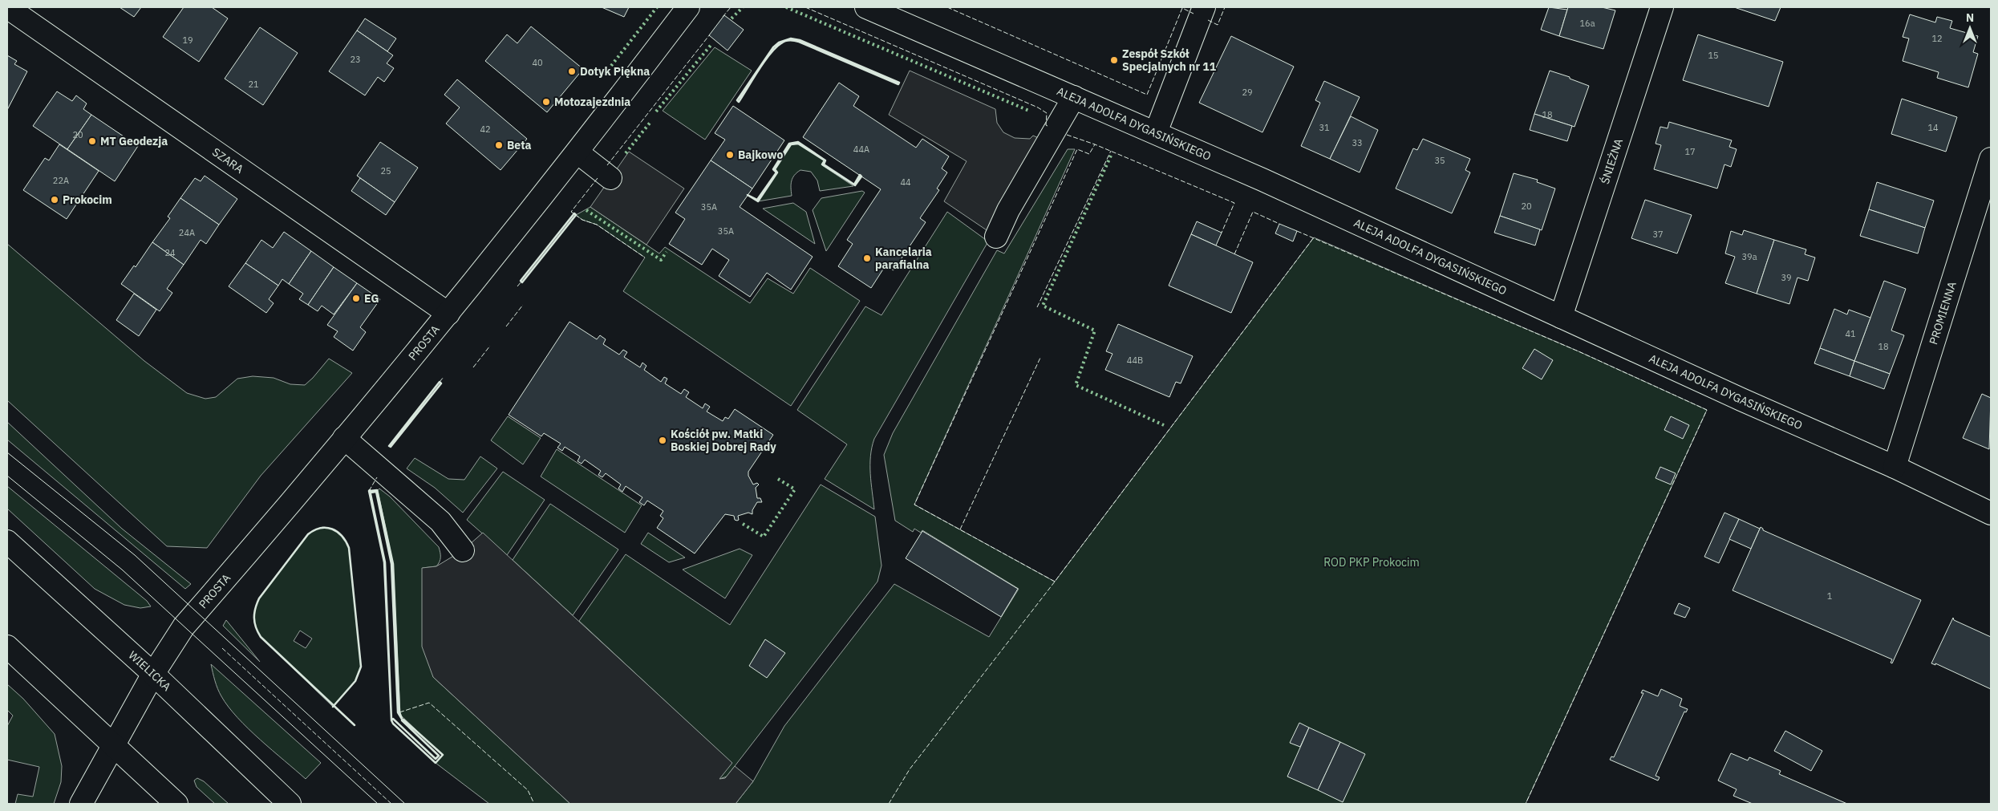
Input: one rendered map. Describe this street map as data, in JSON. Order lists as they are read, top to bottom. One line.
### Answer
{"streets":{"street":["ALEJA ADOLFA DYGASIŃSKIEGO","SZARA","ŚNIEŻNA","PROMIENNA","PROSTA","WIELICKA"]},"crossings":[["ALEJA ADOLFA DYGASIŃSKIEGO","ŚNIEŻNA"],["ALEJA ADOLFA DYGASIŃSKIEGO","PROMIENNA"],["SZARA","PROSTA"],["PROSTA","WIELICKA"]],"parks":["ROD PKP Prokocim"],"places":["Zespół Szkół Specjalnych nr 11","Dotyk Piękna","Motozajezdnia","MT Geodezja","Beta","Bajkowo","Prokocim","Kancelaria parafialna","EG","Kościół pw. Matki Boskiej Dobrej Rady"],"house_numbers":["16a","12","19","15","23","40","21","29","18","31","14","42","20","33","44A","17","35","25","22A","44","20","35A","35A","24A","37","24","39a","39","41","18","44B","1"],"north":"top"}
